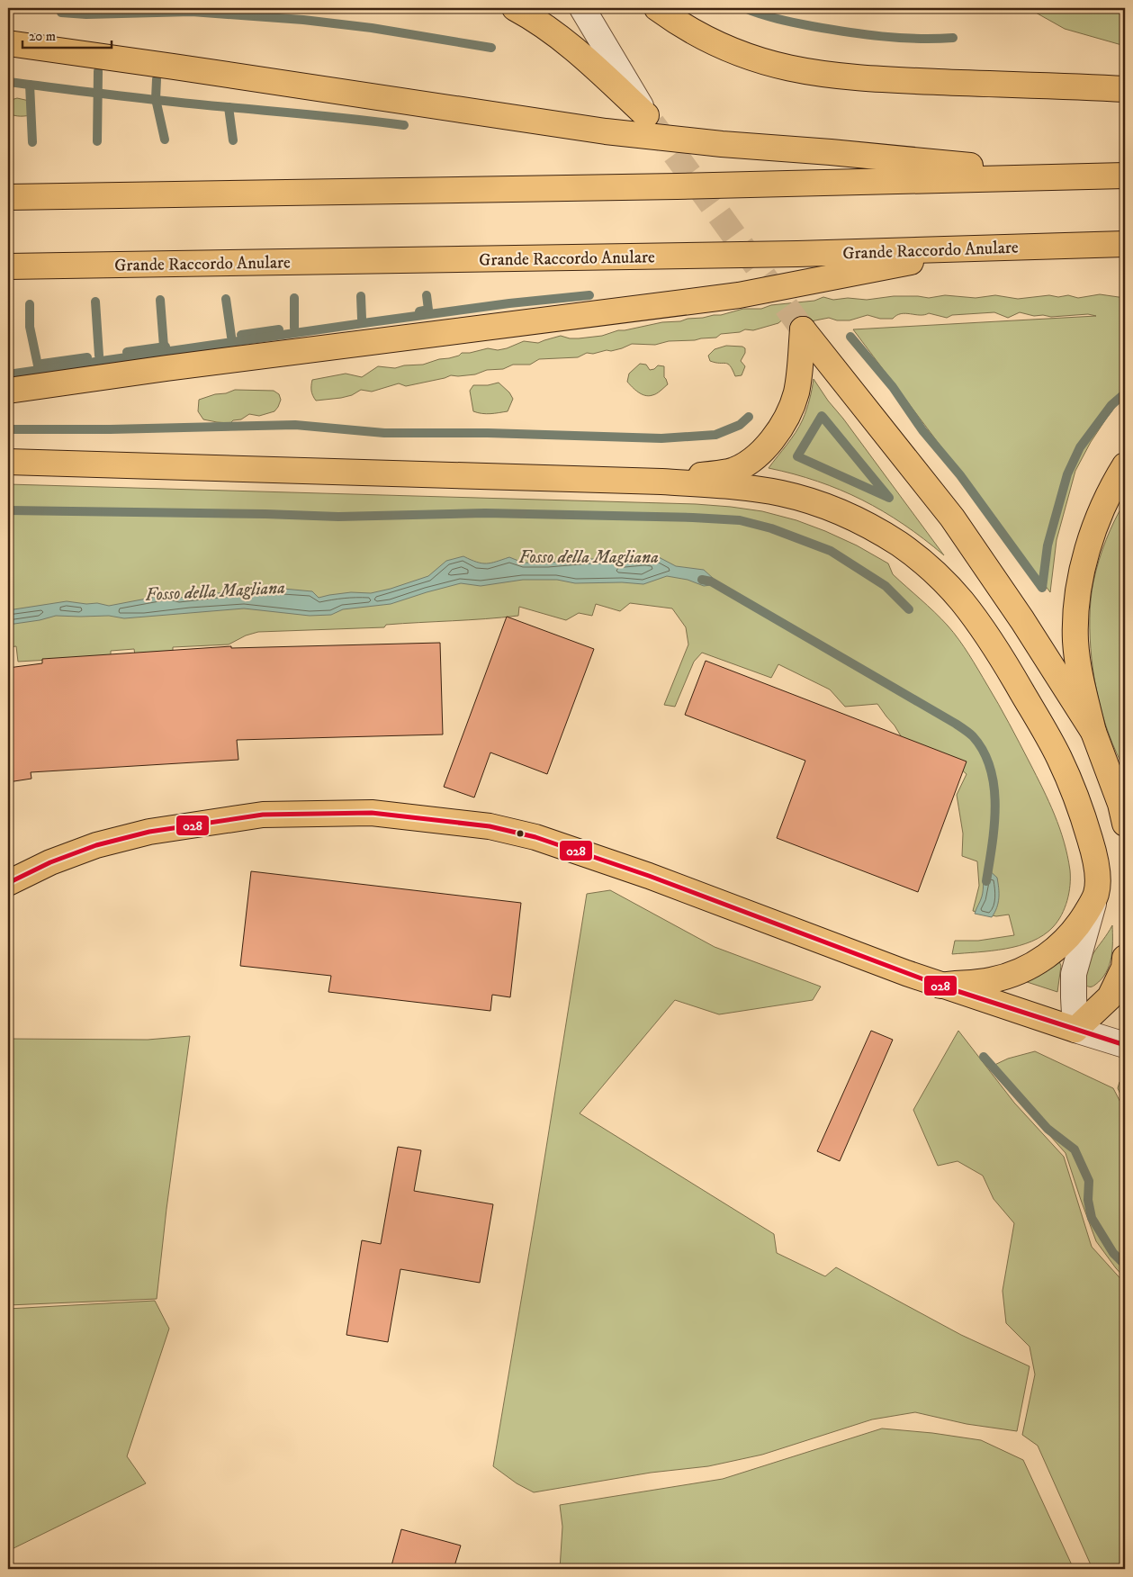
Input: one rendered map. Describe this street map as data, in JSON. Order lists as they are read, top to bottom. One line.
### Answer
{"streets":{"main road":["Grande Raccordo Anulare"]},"water":["Fosso della Magliana"],"lines":["transit line 028"],"scale_bar":"20 m"}
